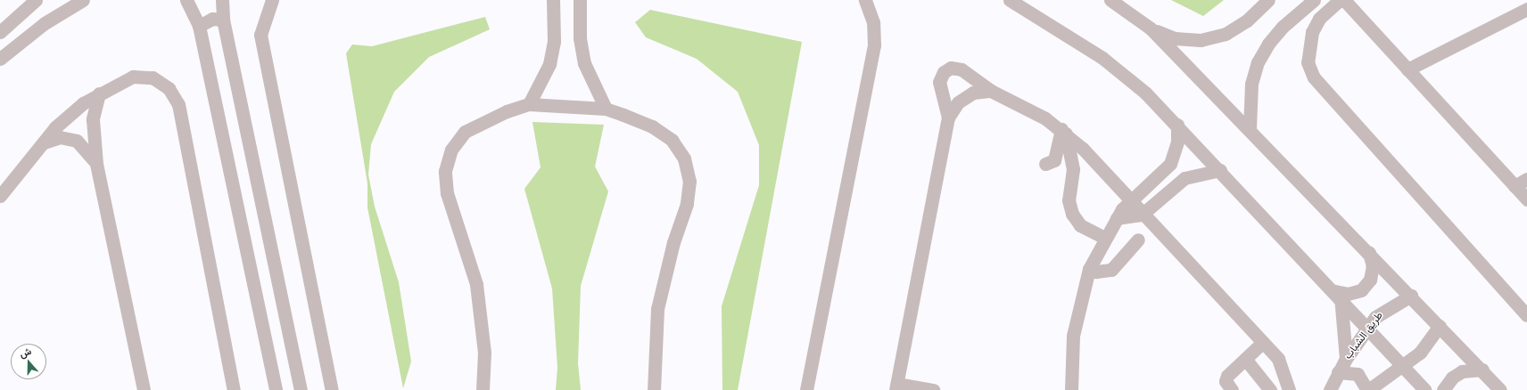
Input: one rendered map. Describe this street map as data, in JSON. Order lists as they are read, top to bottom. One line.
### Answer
{"streets":{"street":["طريق الشباب"]},"north":"top"}
